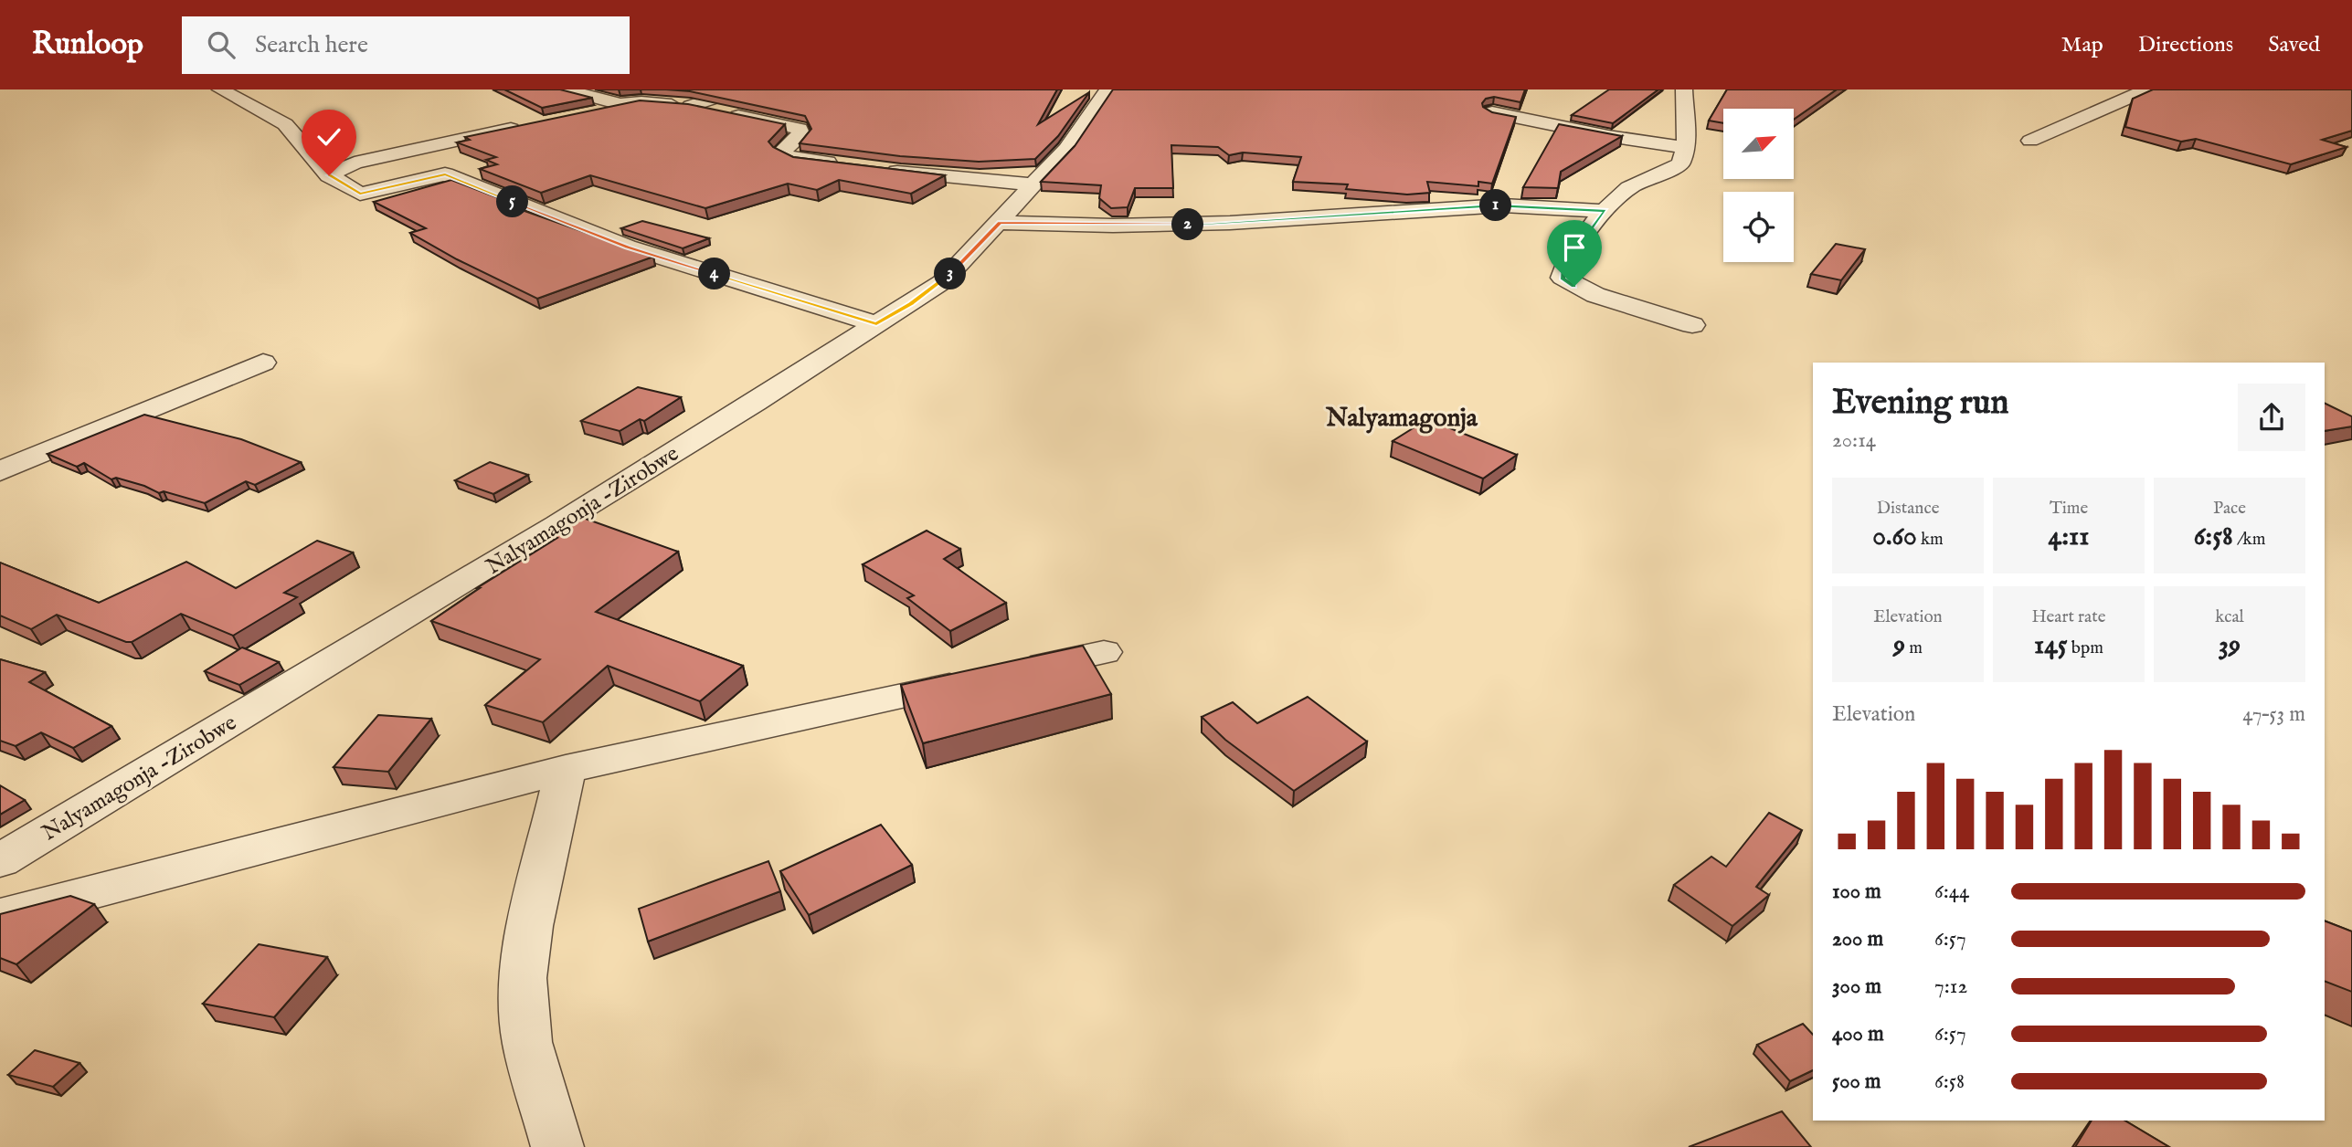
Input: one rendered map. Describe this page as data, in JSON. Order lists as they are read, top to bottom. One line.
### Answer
{"streets":{"street":["Nalyamagonja -Zirobwe"]},"districts":["Nalyamagonja"],"north":"top right","page":{"header":"Runloop","search":"Search here","nav":["Map","Directions","Saved"],"pins":["5","1","2","3","4"],"heading":["Evening run","20:14"],"stats":[["Distance","0.60 km"],["Time","4:11"],["Pace","6:58 /km"],["Elevation","9 m"],["Heart rate","145 bpm"],["kcal","39"]],"chart":["Elevation","47–53 m"],"list":[{"name":"100 m","note":"6:44"},{"name":"200 m","note":"6:57"},{"name":"300 m","note":"7:12"},{"name":"400 m","note":"6:57"},{"name":"500 m","note":"6:58"}]}}
